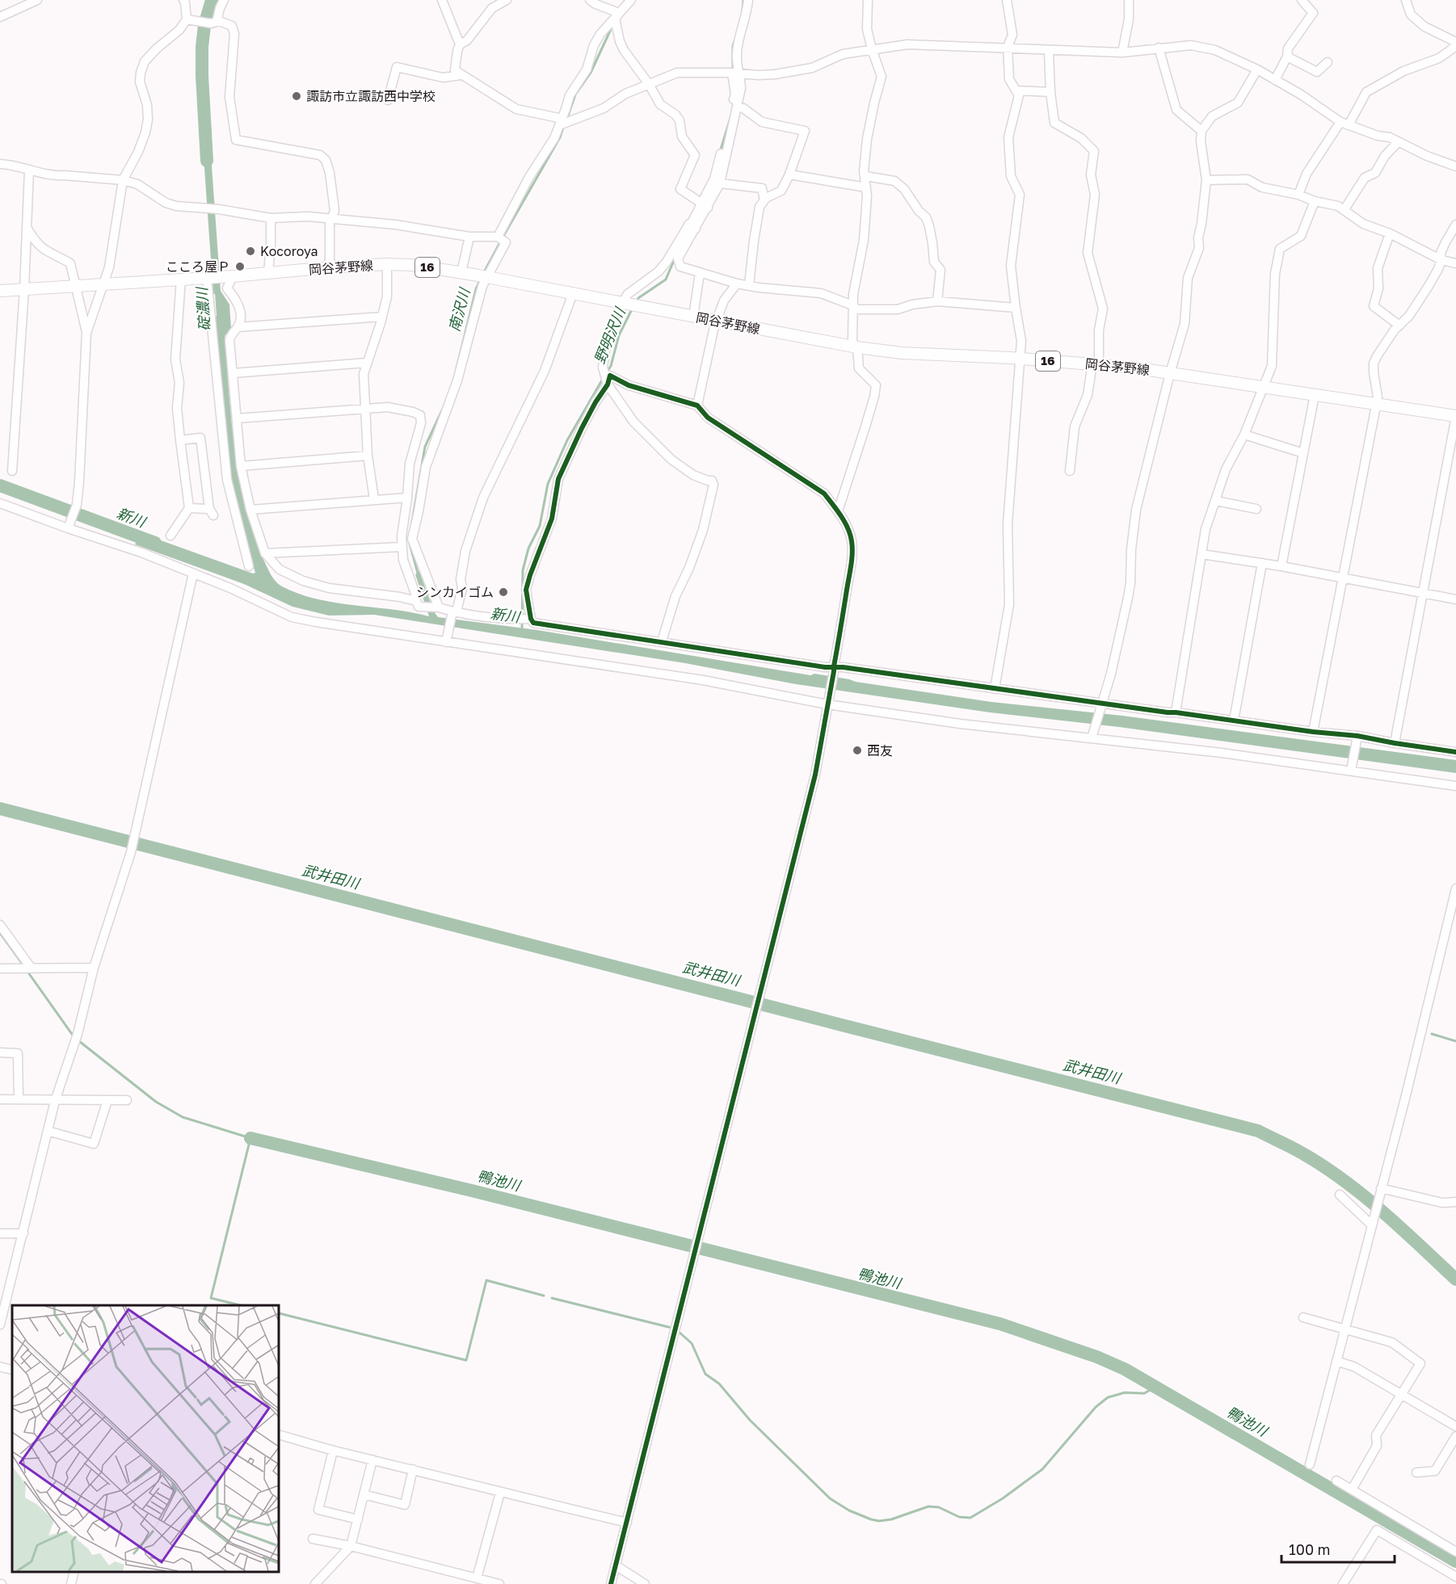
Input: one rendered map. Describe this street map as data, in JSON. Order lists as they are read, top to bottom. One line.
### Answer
{"streets":{"main road":["岡谷茅野線","16"]},"water":["碇濃川","南沢川","野明沢川","新川","武井田川","鴨池川"],"places":["諏訪市立諏訪西中学校","Kocoroya","こころ屋Ｐ","シンカイゴム","西友"],"scale_bar":"100 m"}
